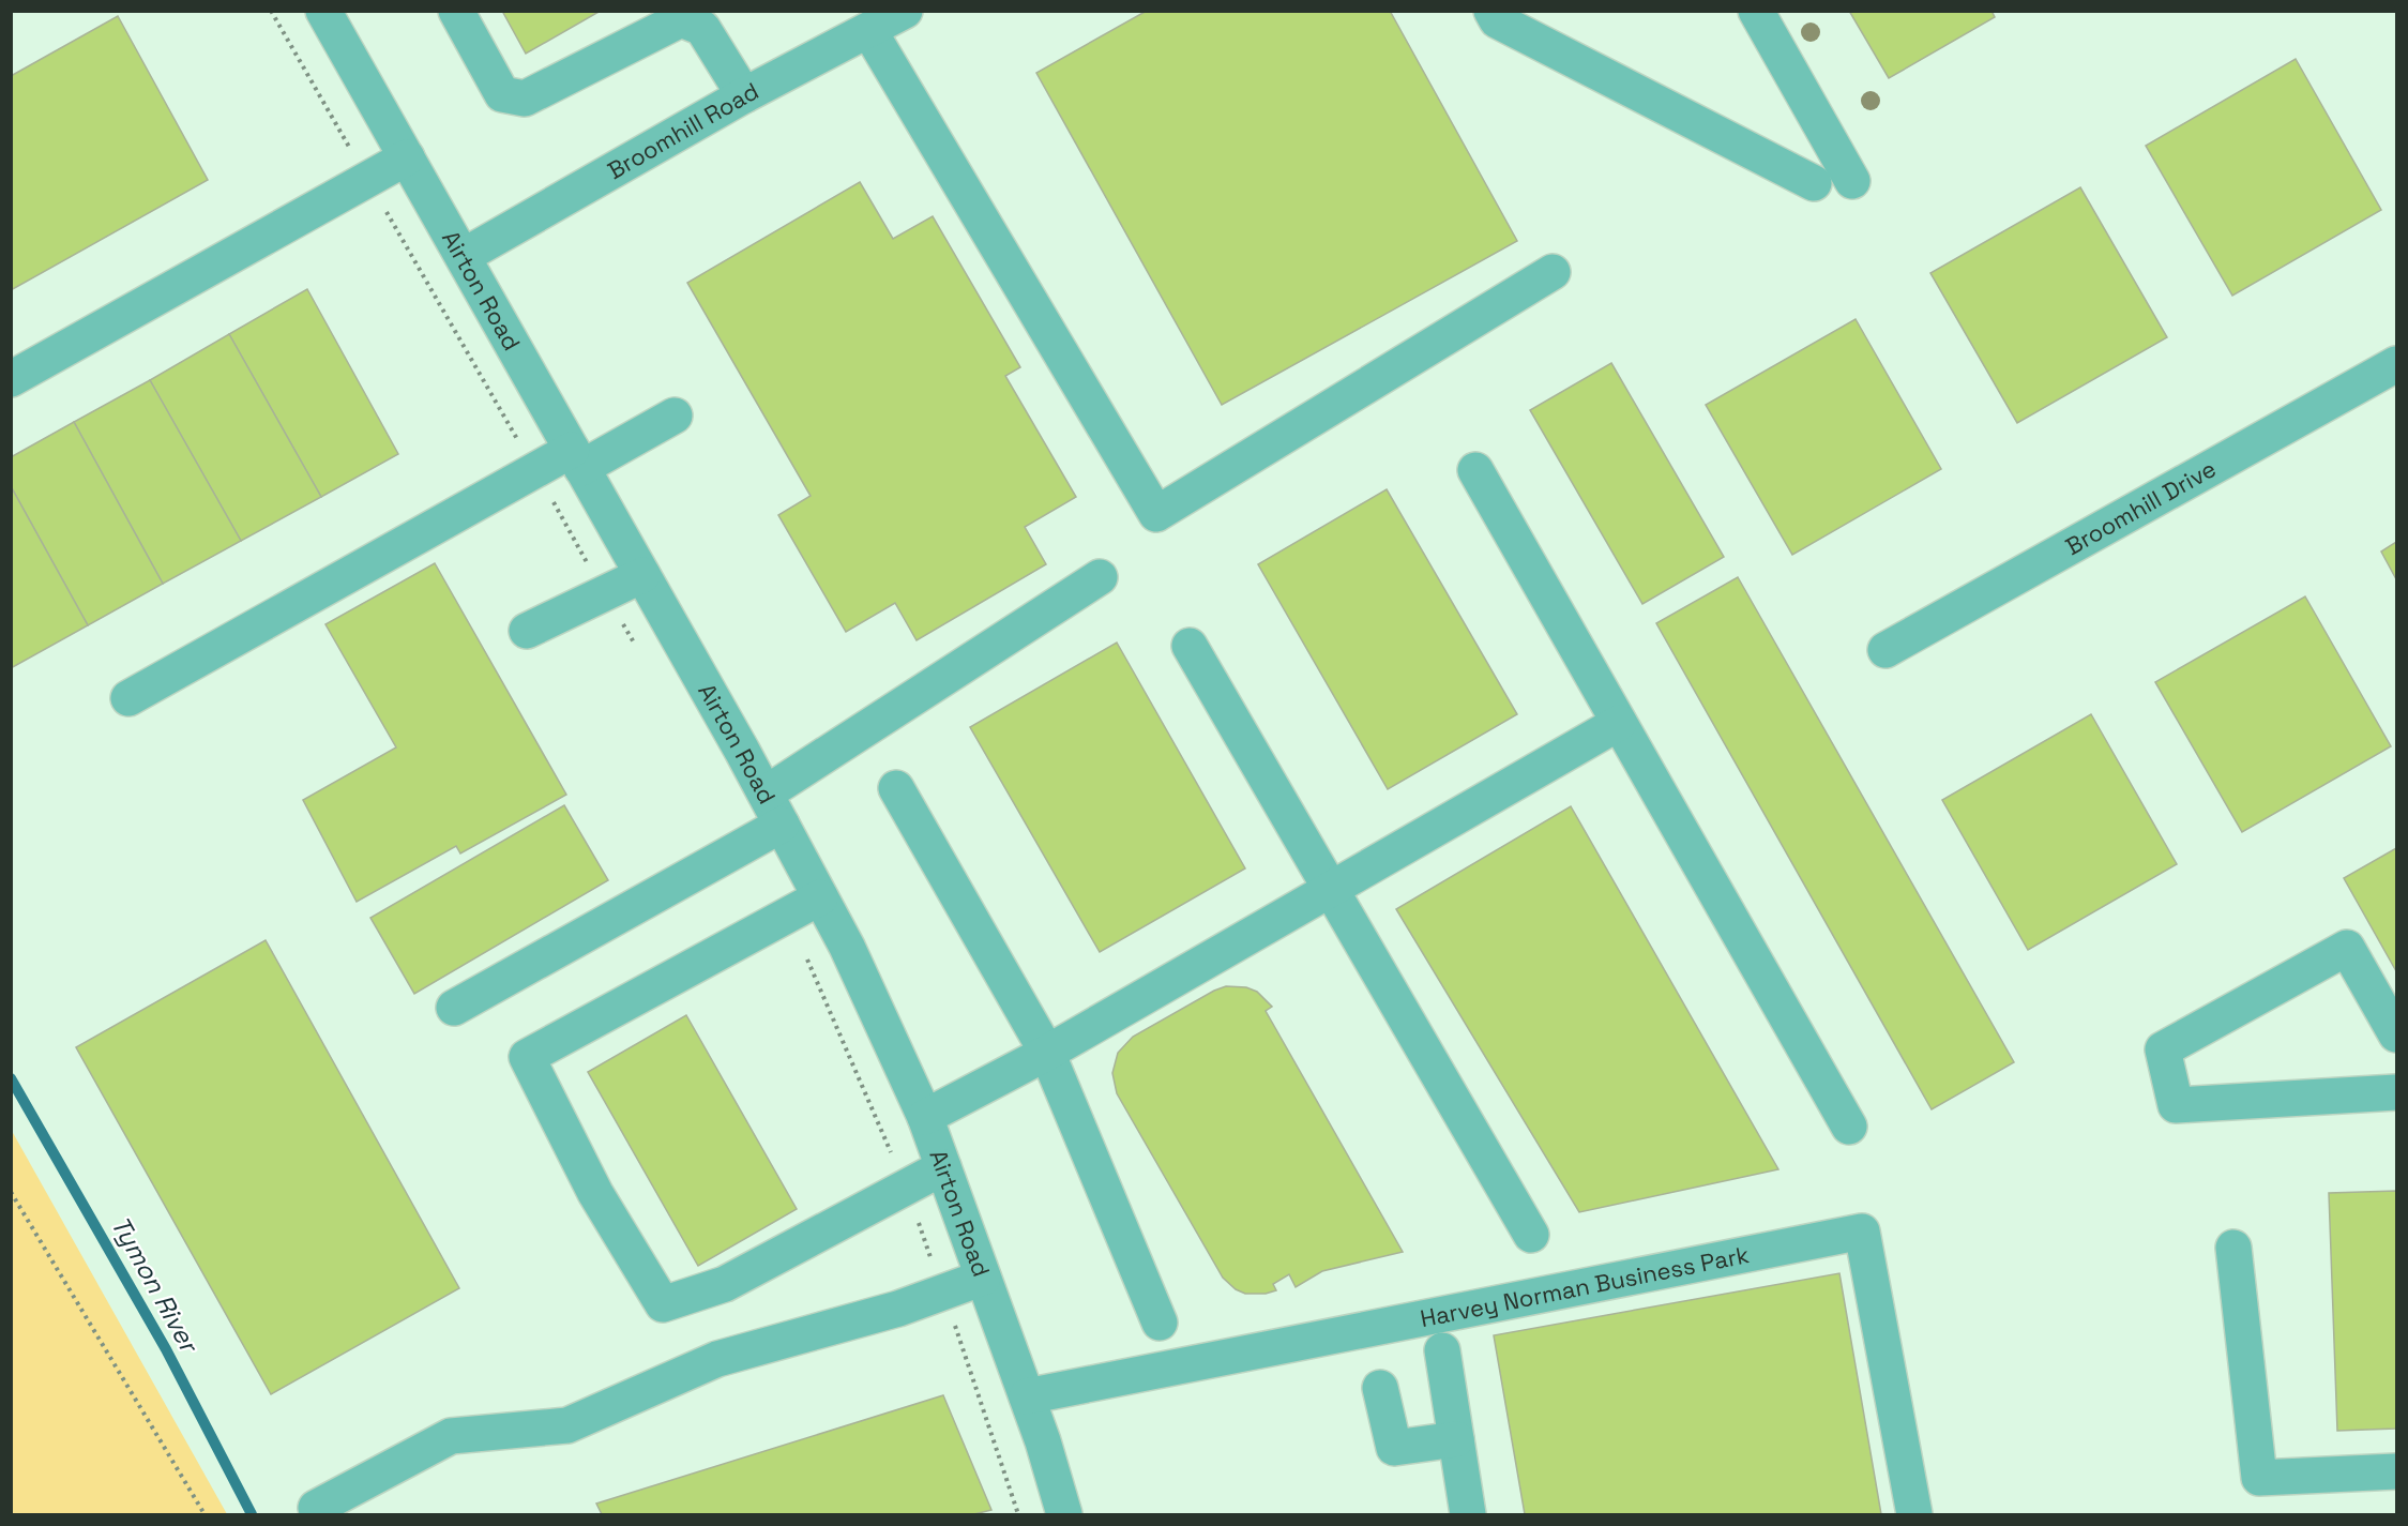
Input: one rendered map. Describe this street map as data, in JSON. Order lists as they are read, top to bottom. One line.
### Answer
{"streets":{"street":["Broomhill Road","Airton Road","Broomhill Drive","Harvey Norman Business Park"]},"crossings":[["Broomhill Road","Airton Road"],["Airton Road","Harvey Norman Business Park"]],"water":["Tymon River"]}
